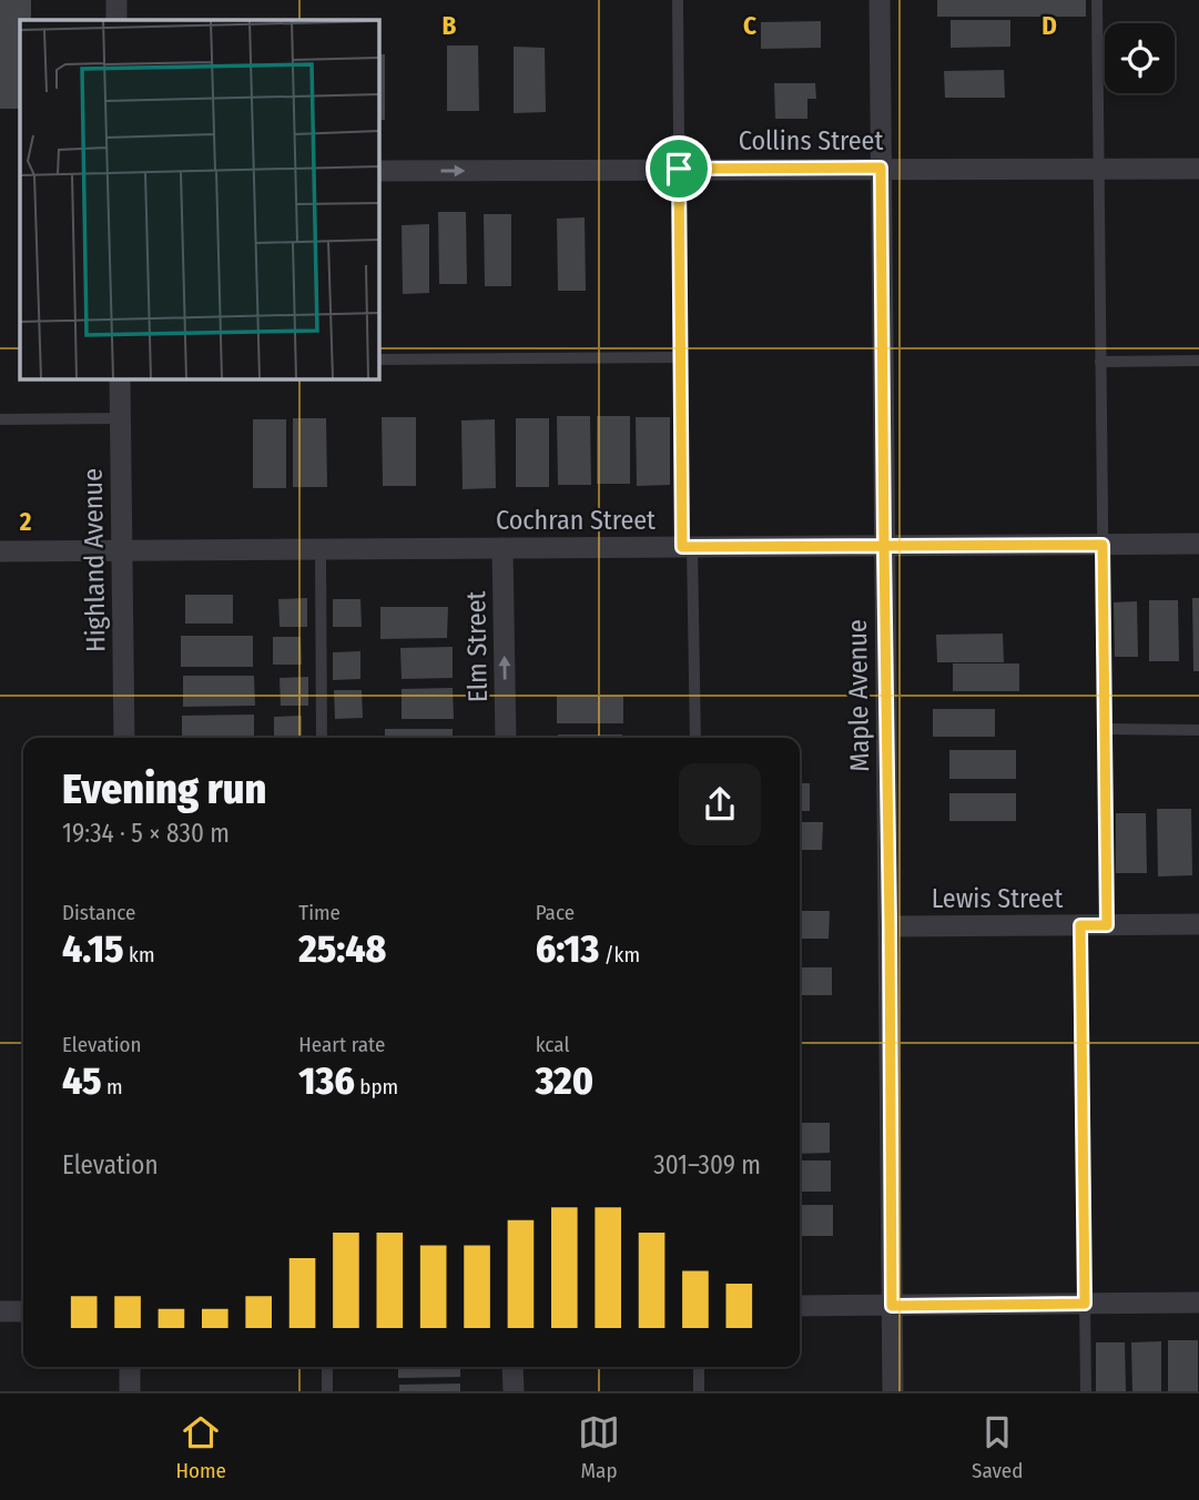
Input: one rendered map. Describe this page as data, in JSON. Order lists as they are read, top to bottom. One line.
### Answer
{"streets":{"street":["Collins Street","Cochran Street","Highland Avenue","Elm Street","Maple Avenue","Lewis Street"]},"crossings":[["Collins Street","Maple Avenue"],["Cochran Street","Highland Avenue"],["Cochran Street","Elm Street"],["Cochran Street","Maple Avenue"],["Maple Avenue","Lewis Street"]],"one_way":["Collins Street","Elm Street"],"page":{"heading":["Evening run","19:34 · 5 × 830 m"],"stats":[["Distance","4.15 km"],["Time","25:48"],["Pace","6:13 /km"],["Elevation","45 m"],["Heart rate","136 bpm"],["kcal","320"]],"chart":["Elevation","301–309 m"],"tabs":["Home","Map","Saved"]},"grid":{"columns":["B","C","D"],"rows":["2"]}}
